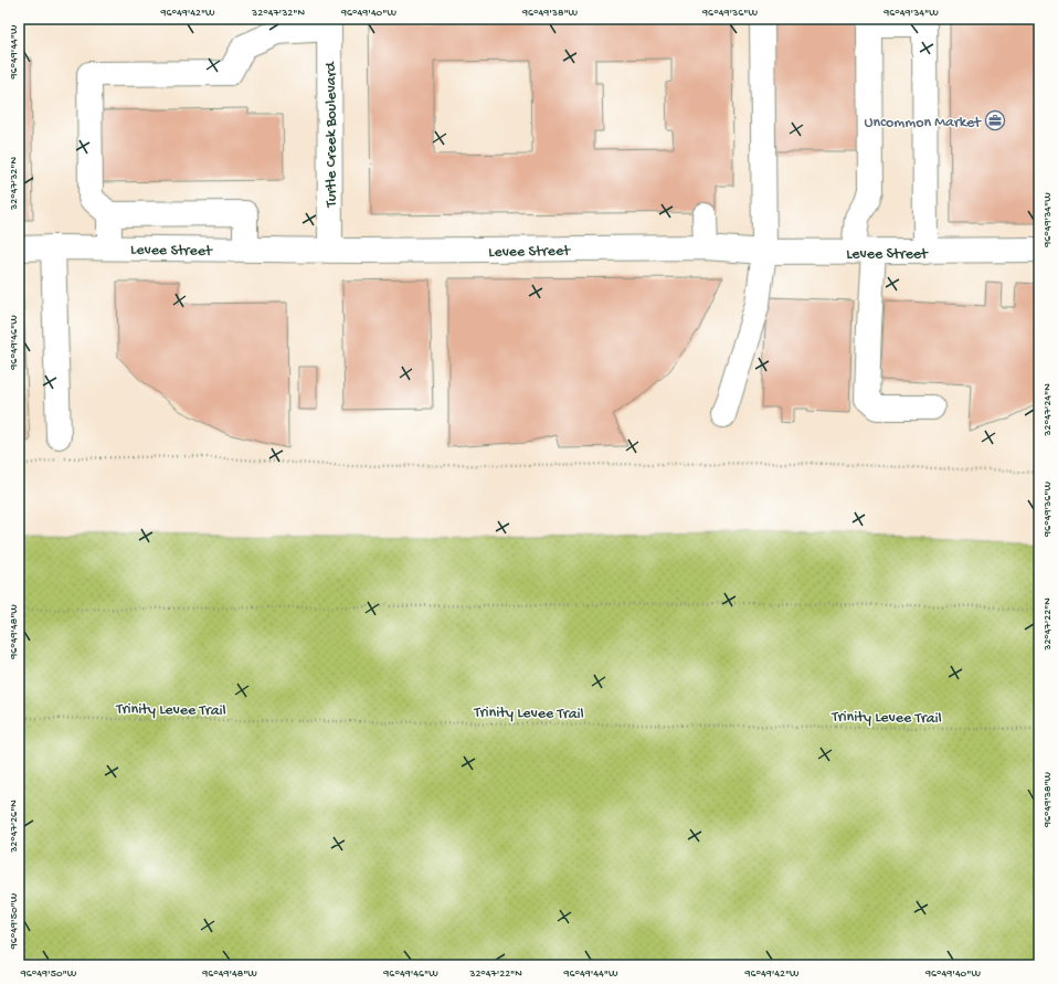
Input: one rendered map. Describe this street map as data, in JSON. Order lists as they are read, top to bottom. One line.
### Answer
{"streets":{"street":["Turtle Creek Boulevard","Levee Street"],"path":["Trinity Levee Trail"]},"crossings":[["Turtle Creek Boulevard","Levee Street"]],"places":{"office":["Uncommon Market"]},"coordinates":["96°49'42\"W","32°47'32\"N","96°49'40\"W","96°49'38\"W","96°49'36\"W","96°49'34\"W","96°49'44\"W","96°49'46\"W","32°47'24\"N","32°47'22\"N","96°49'48\"W","32°47'26\"N","96°49'50\"W"]}
